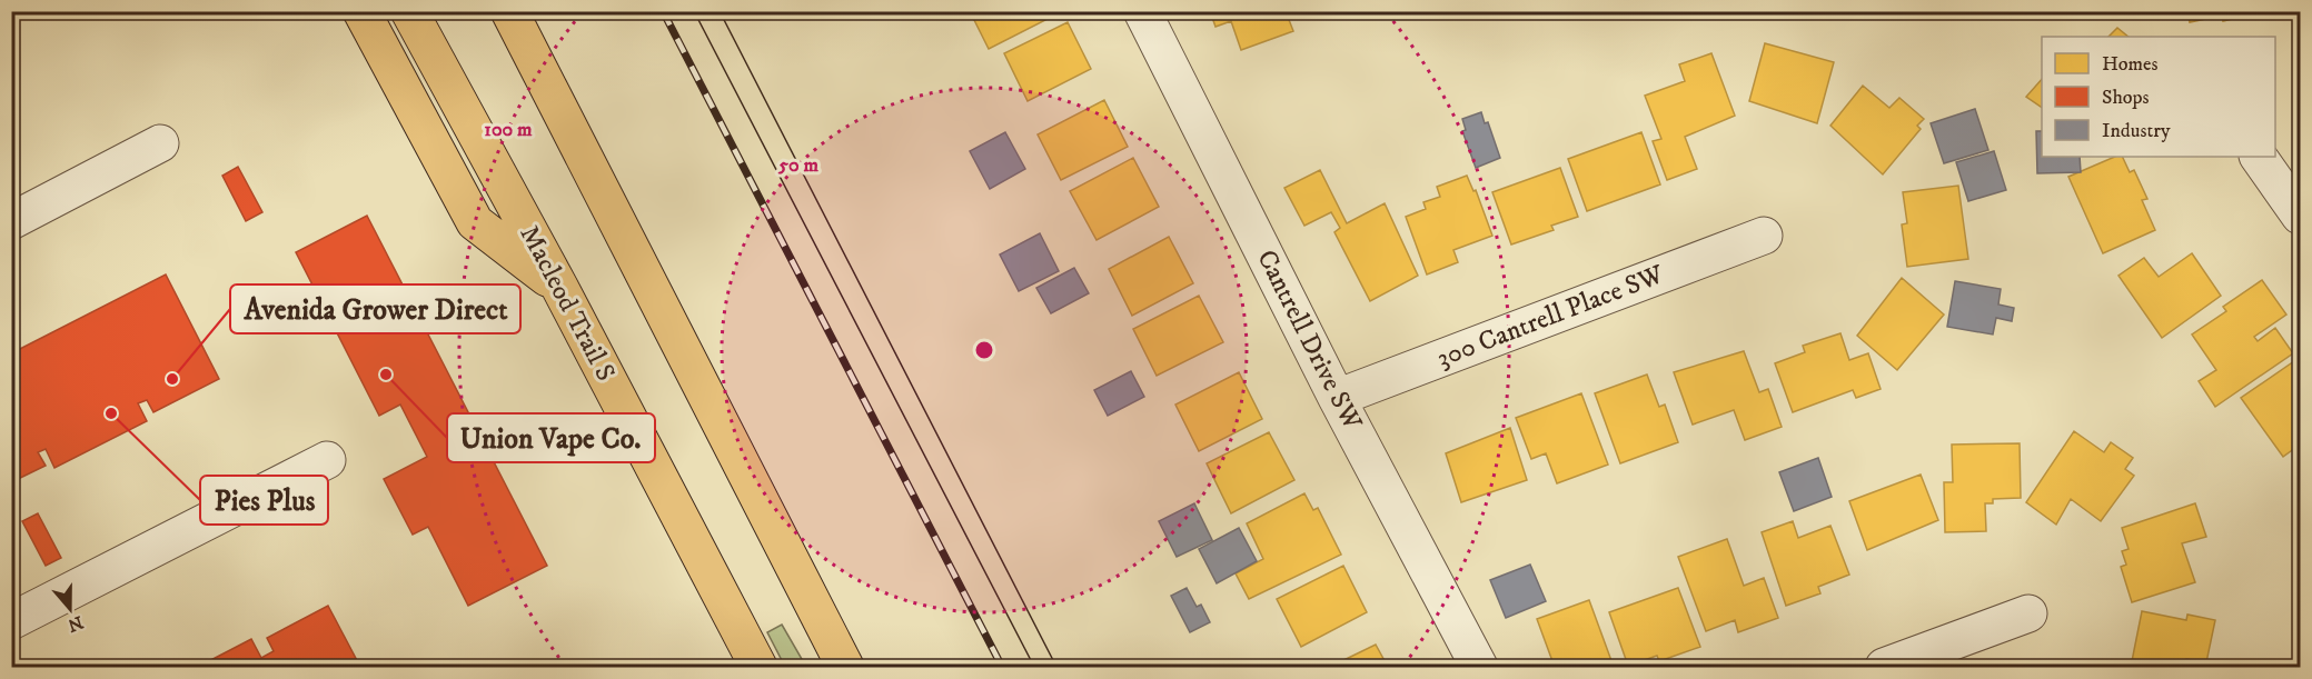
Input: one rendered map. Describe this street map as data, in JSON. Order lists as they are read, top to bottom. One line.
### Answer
{"streets":{"highway":["Macleod Trail S"],"street":["300 Cantrell Place SW","Cantrell Drive SW"]},"crossings":[["300 Cantrell Place SW","Cantrell Drive SW"]],"places":["Union Vape Co.","Avenida Grower Direct","Pies Plus"],"legend":["Homes","Shops","Industry"],"north":"bottom","rings":["100 m","50 m"]}
